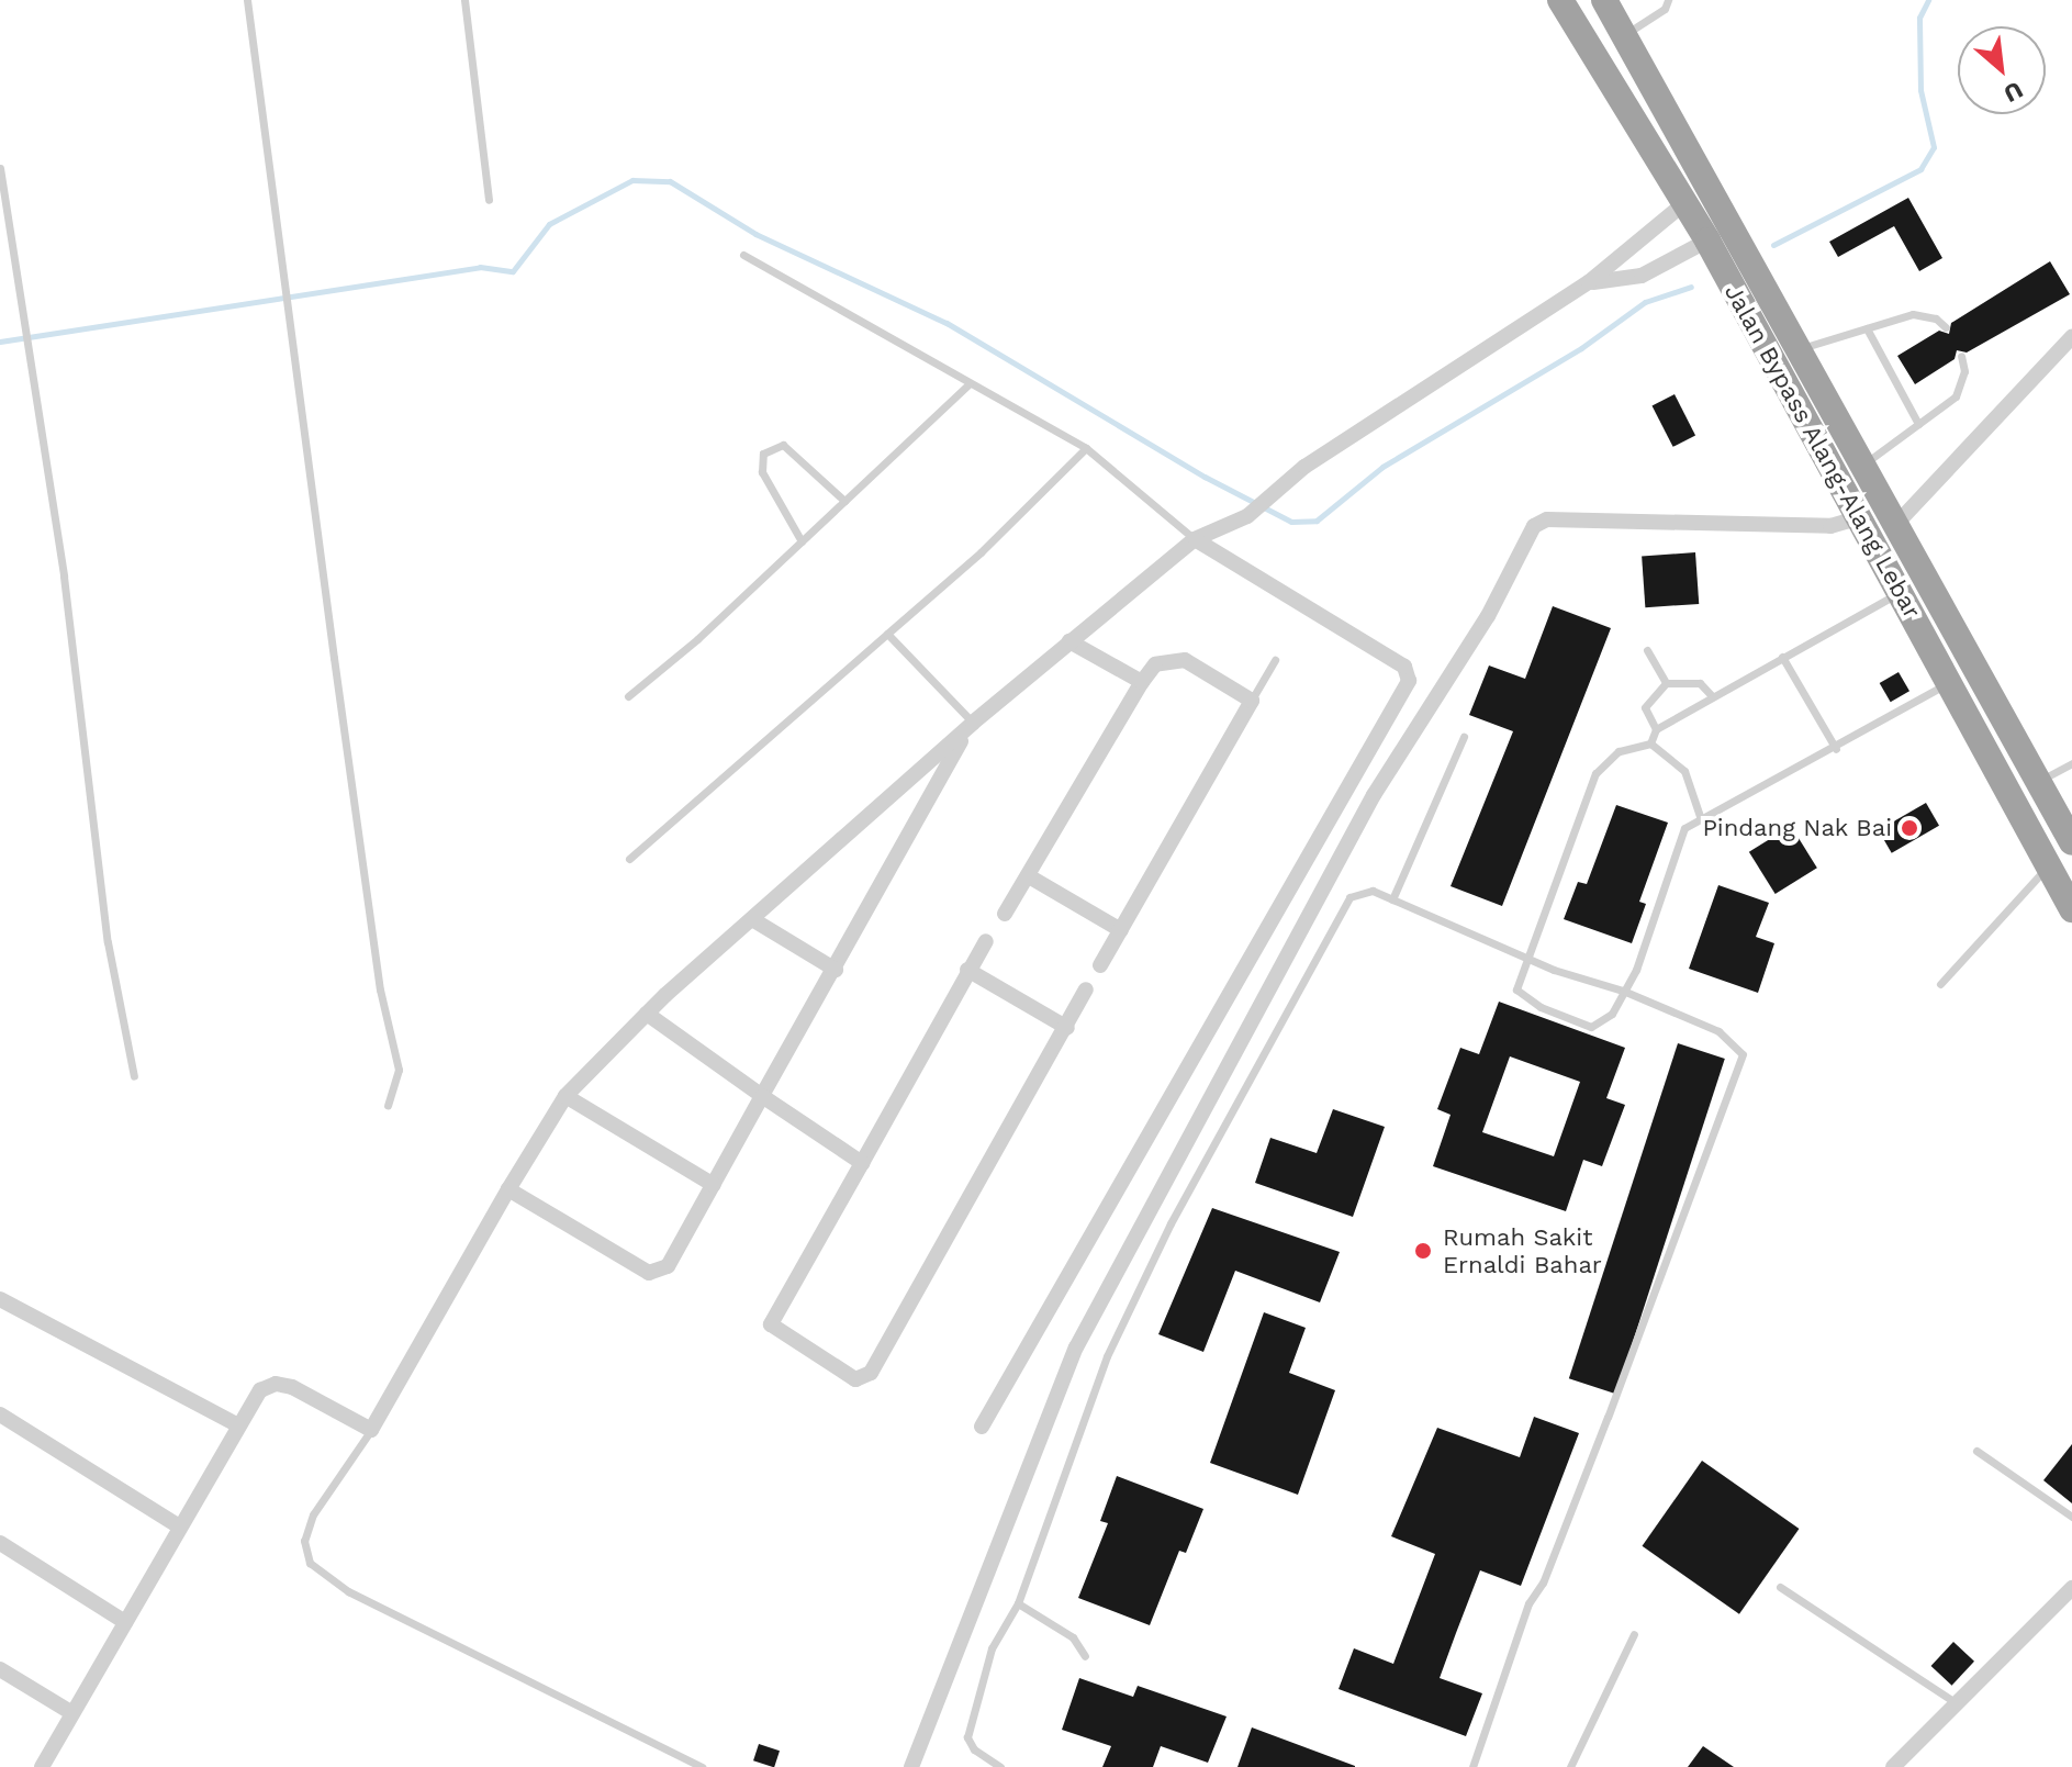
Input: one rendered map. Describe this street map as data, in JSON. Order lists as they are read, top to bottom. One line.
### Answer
{"streets":{"highway":["Jalan Bypass Alang-Alang Lebar"]},"places":["Pindang Nak Bai","Rumah Sakit Ernaldi Bahar"],"north":"bottom right"}
